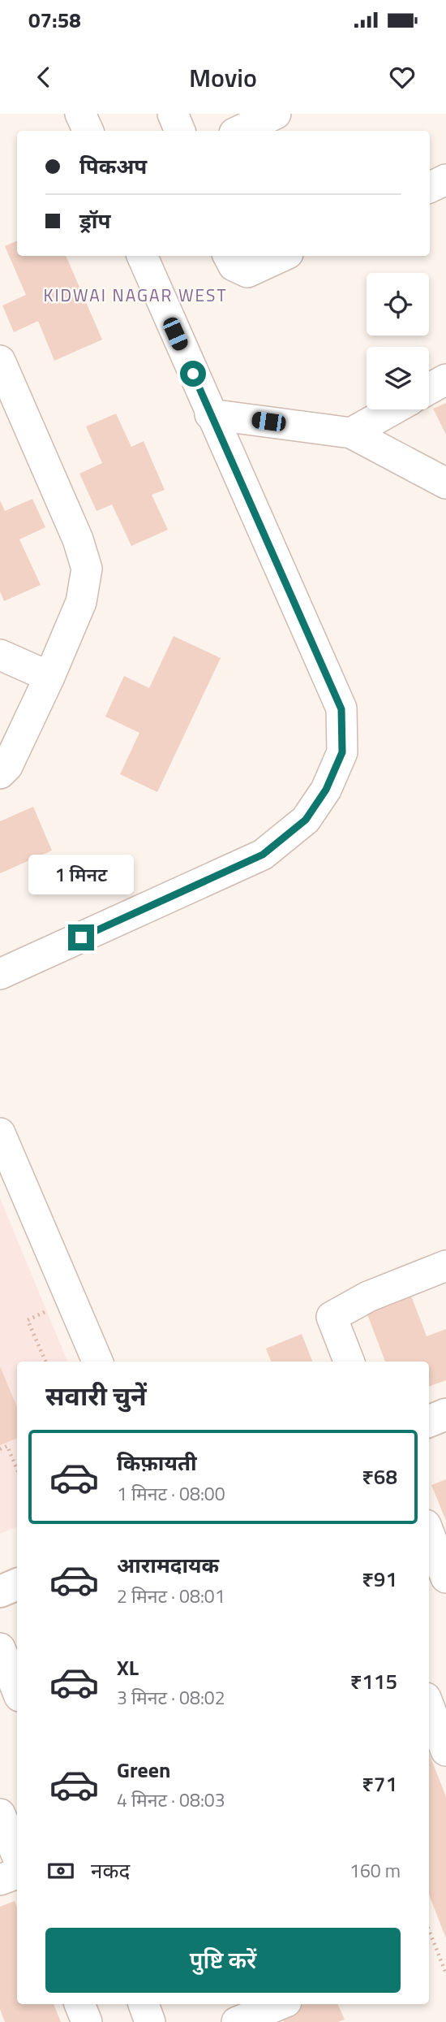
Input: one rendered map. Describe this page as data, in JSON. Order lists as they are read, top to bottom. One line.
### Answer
{"districts":["KIDWAI NAGAR WEST"],"page":{"status":"07:58","header":"Movio","banner":["पिकअप","ड्रॉप"],"bubble":"1 मिनट","heading":"सवारी चुनें","list":[{"name":"किफ़ायती","note":"1 मिनट · 08:00","value":"₹68"},{"name":"आरामदायक","note":"2 मिनट · 08:01","value":"₹91"},{"name":"XL","note":"3 मिनट · 08:02","value":"₹115"},{"name":"Green","note":"4 मिनट · 08:03","value":"₹71"}],"pay":["नकद","160 m"],"buttons":"पुष्टि करें"}}
